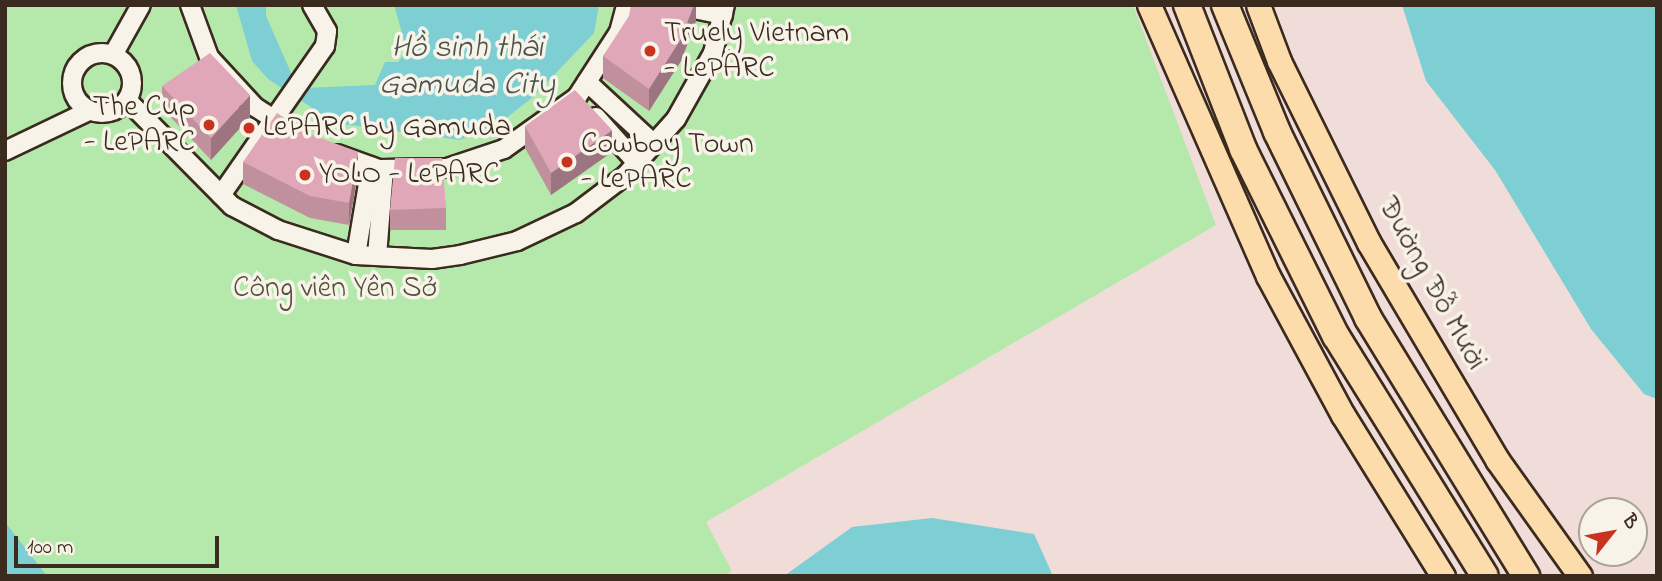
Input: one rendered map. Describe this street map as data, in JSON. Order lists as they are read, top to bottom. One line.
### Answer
{"streets":{"main road":["Đường Đỗ Mười"]},"water":["Hồ sinh thái Gamuda City"],"parks":["Công viên Yên Sở"],"places":["Truely Vietnam - LePARC","The Cup - LePARC","LePARC by Gamuda","Cowboy Town - LePARC","YOLO - LePARC"],"scale_bar":"100 m","north":"top right"}
